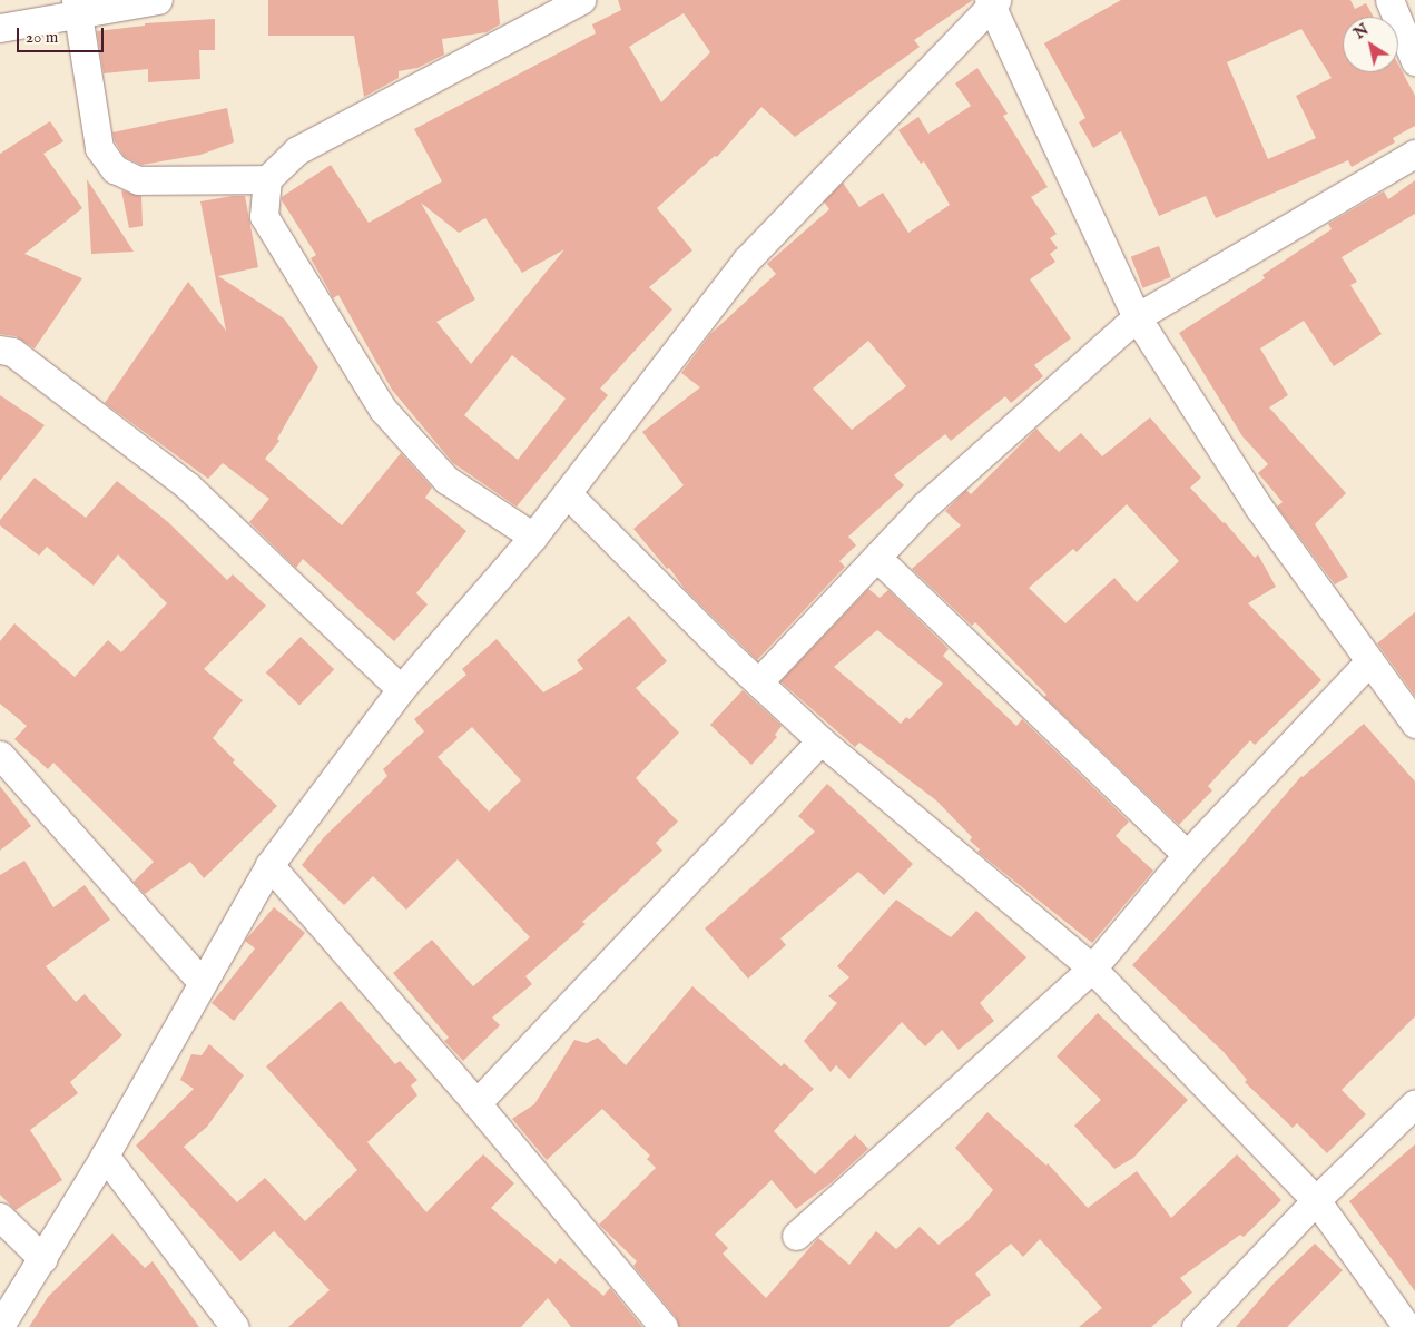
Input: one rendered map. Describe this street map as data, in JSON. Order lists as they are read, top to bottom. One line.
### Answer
{"scale_bar":"20 m","north":"top left"}
